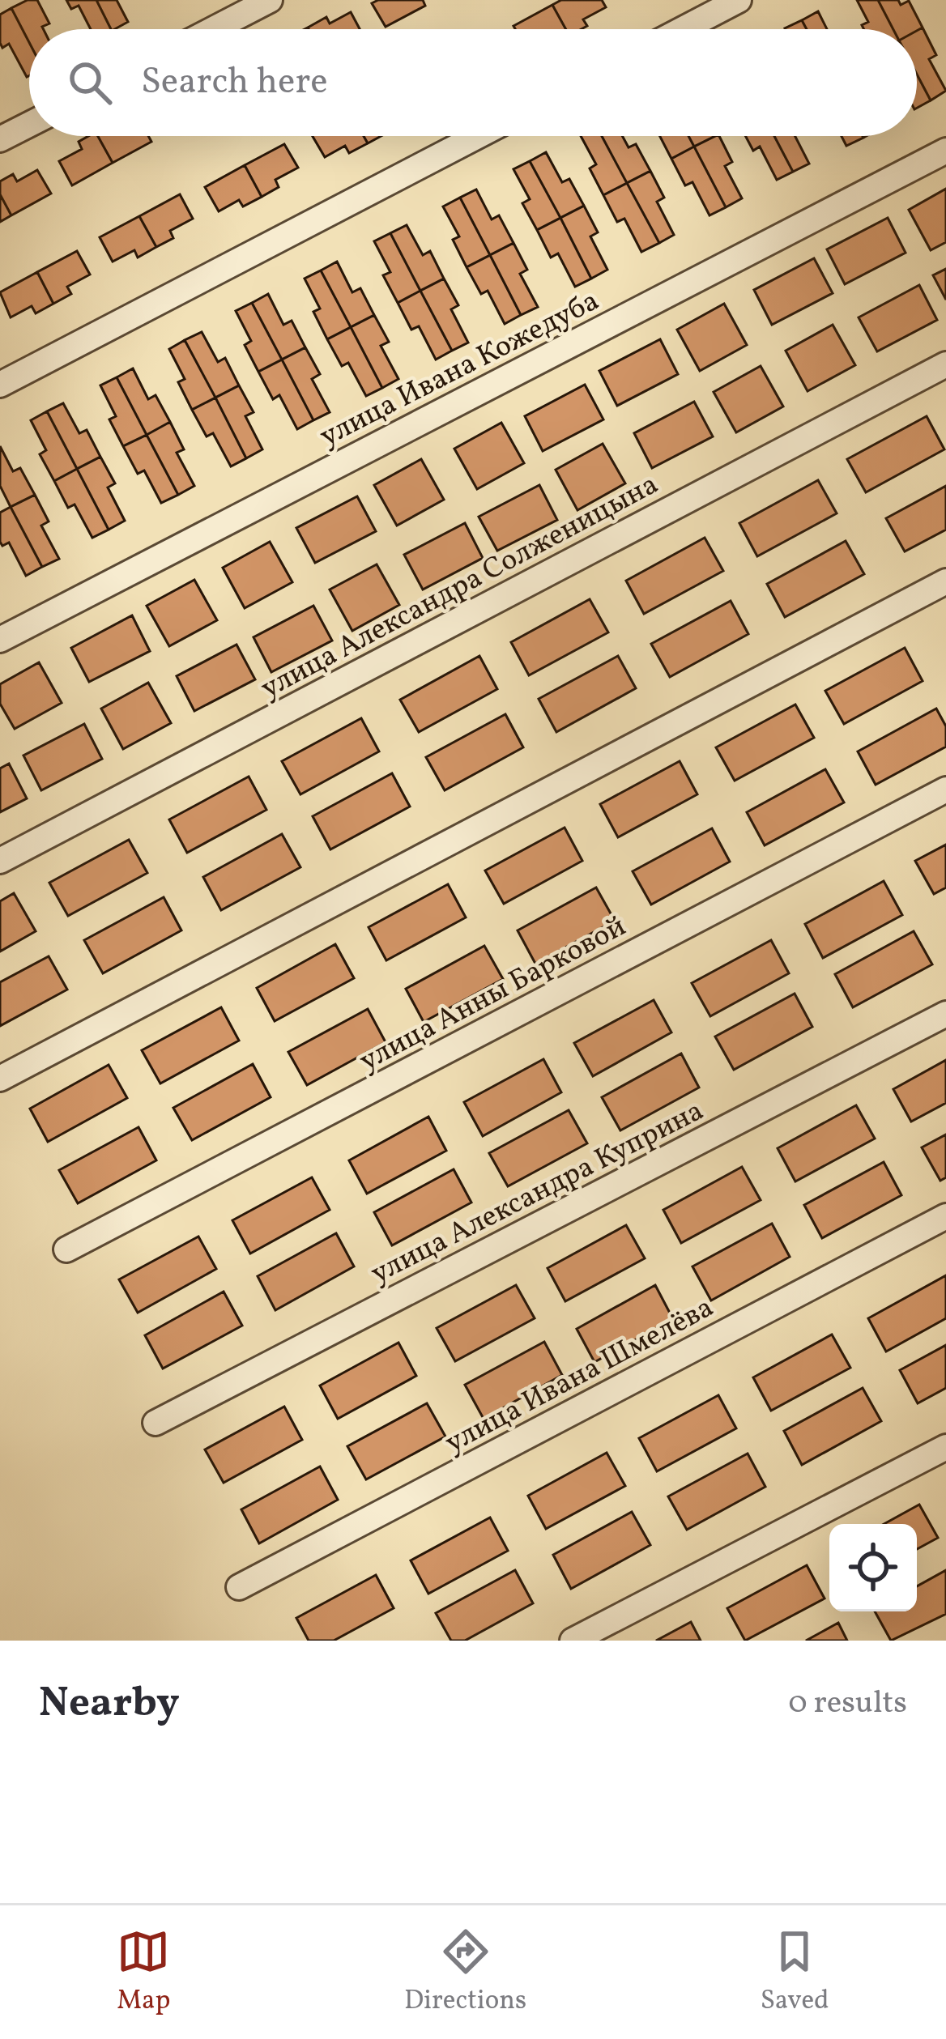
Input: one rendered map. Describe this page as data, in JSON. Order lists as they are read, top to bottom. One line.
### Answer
{"streets":{"street":["улица Ивана Кожедуба","улица Александра Солженицына","улица Анны Барковой","улица Александра Куприна","улица Ивана Шмелёва"]},"page":{"search":"Search here","heading":["Nearby","0 results"],"nav":["Map","Directions","Saved"]}}
